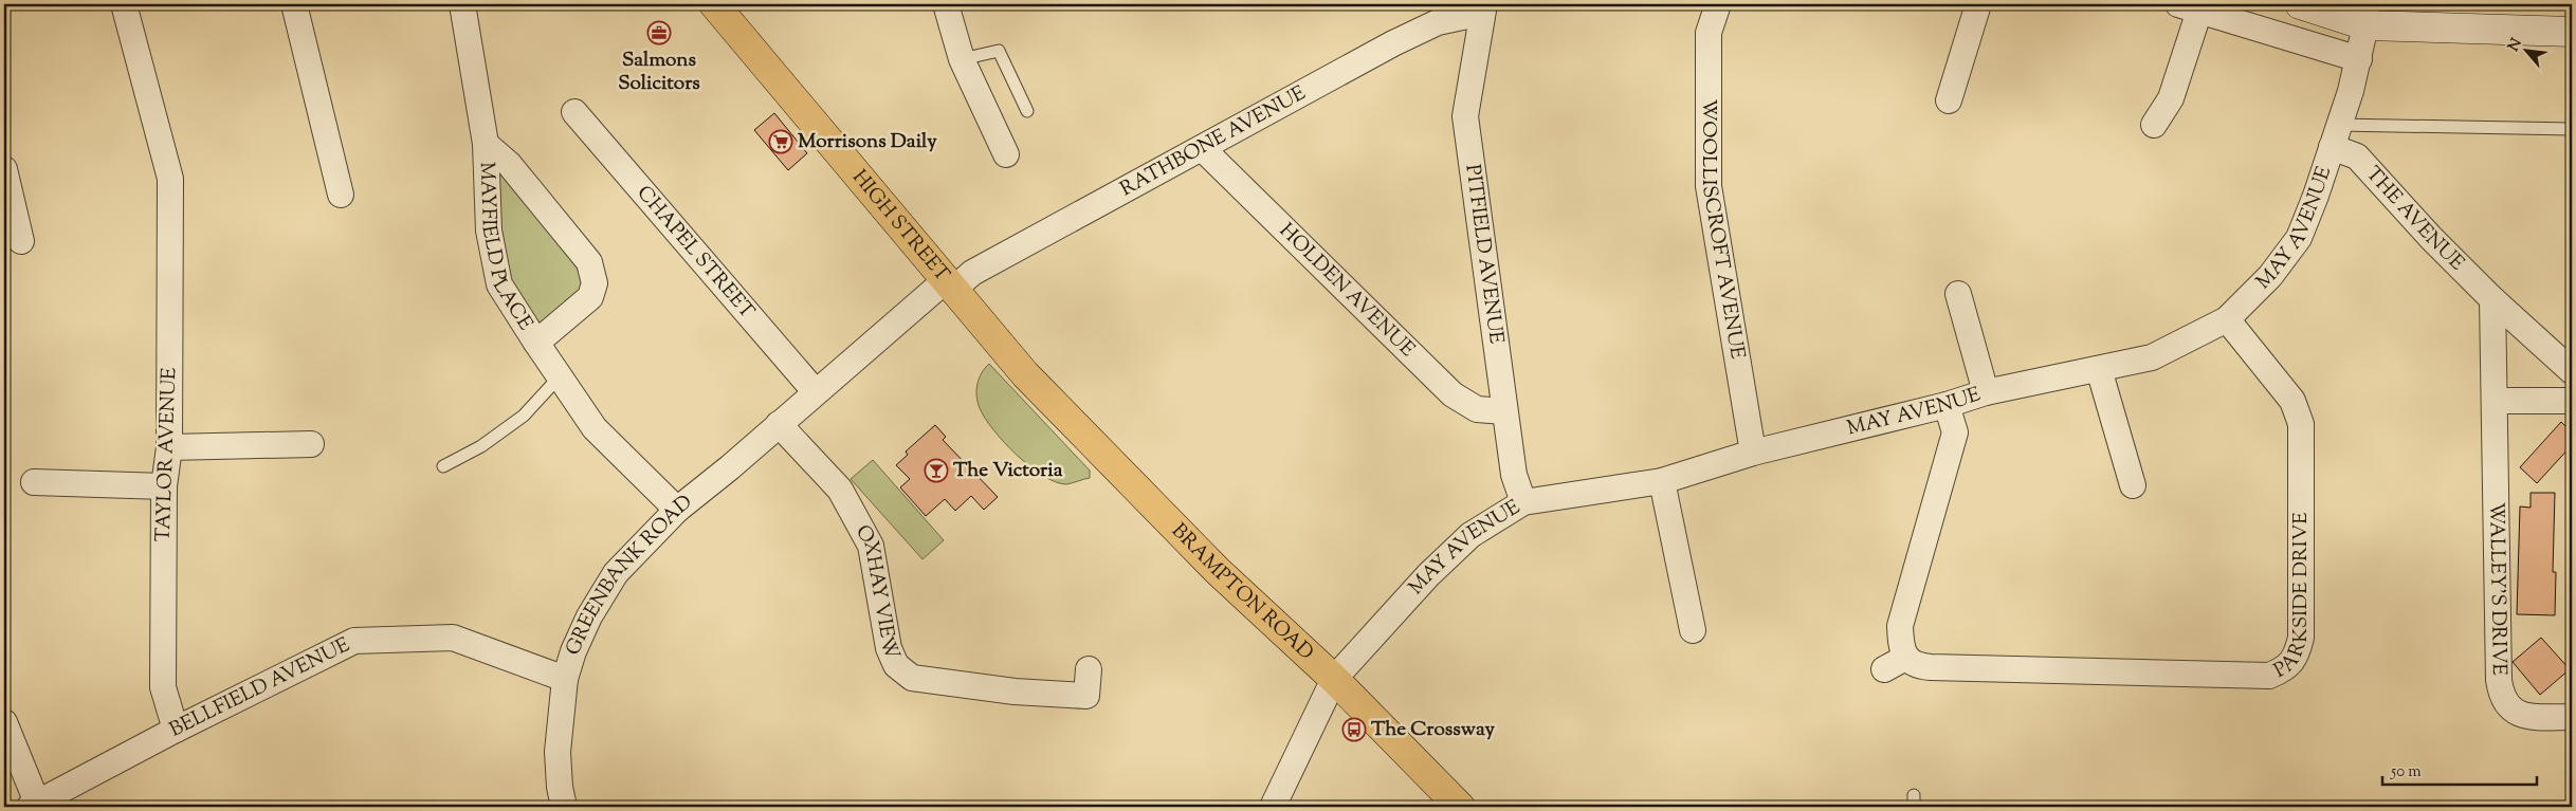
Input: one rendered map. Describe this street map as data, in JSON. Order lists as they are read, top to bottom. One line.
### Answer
{"streets":{"highway":["HIGH STREET","BRAMPTON ROAD"],"street":["RATHBONE AVENUE","THE AVENUE","MAY AVENUE","WOOLLISCROFT AVENUE","MAYFIELD PLACE","CHAPEL STREET","PITFIELD AVENUE","HOLDEN AVENUE","TAYLOR AVENUE","GREENBANK ROAD","WALLEY'S DRIVE","PARKSIDE DRIVE","OXHAY VIEW","BELLFIELD AVENUE"]},"crossings":[["RATHBONE AVENUE","HIGH STREET"],["RATHBONE AVENUE","CHAPEL STREET"],["RATHBONE AVENUE","PITFIELD AVENUE"],["RATHBONE AVENUE","HOLDEN AVENUE"],["RATHBONE AVENUE","GREENBANK ROAD"],["THE AVENUE","MAY AVENUE"],["HIGH STREET","BRAMPTON ROAD"],["MAY AVENUE","WOOLLISCROFT AVENUE"],["MAY AVENUE","PITFIELD AVENUE"],["MAY AVENUE","PARKSIDE DRIVE"],["MAY AVENUE","BRAMPTON ROAD"],["MAYFIELD PLACE","GREENBANK ROAD"],["CHAPEL STREET","GREENBANK ROAD"],["PITFIELD AVENUE","HOLDEN AVENUE"],["TAYLOR AVENUE","BELLFIELD AVENUE"],["GREENBANK ROAD","OXHAY VIEW"],["GREENBANK ROAD","BELLFIELD AVENUE"]],"places":{"office":["Salmons Solicitors"],"supermarket":["Morrisons Daily"],"bar":["The Victoria"],"bus stop":["The Crossway"]},"scale_bar":"50 m","north":"top left"}
